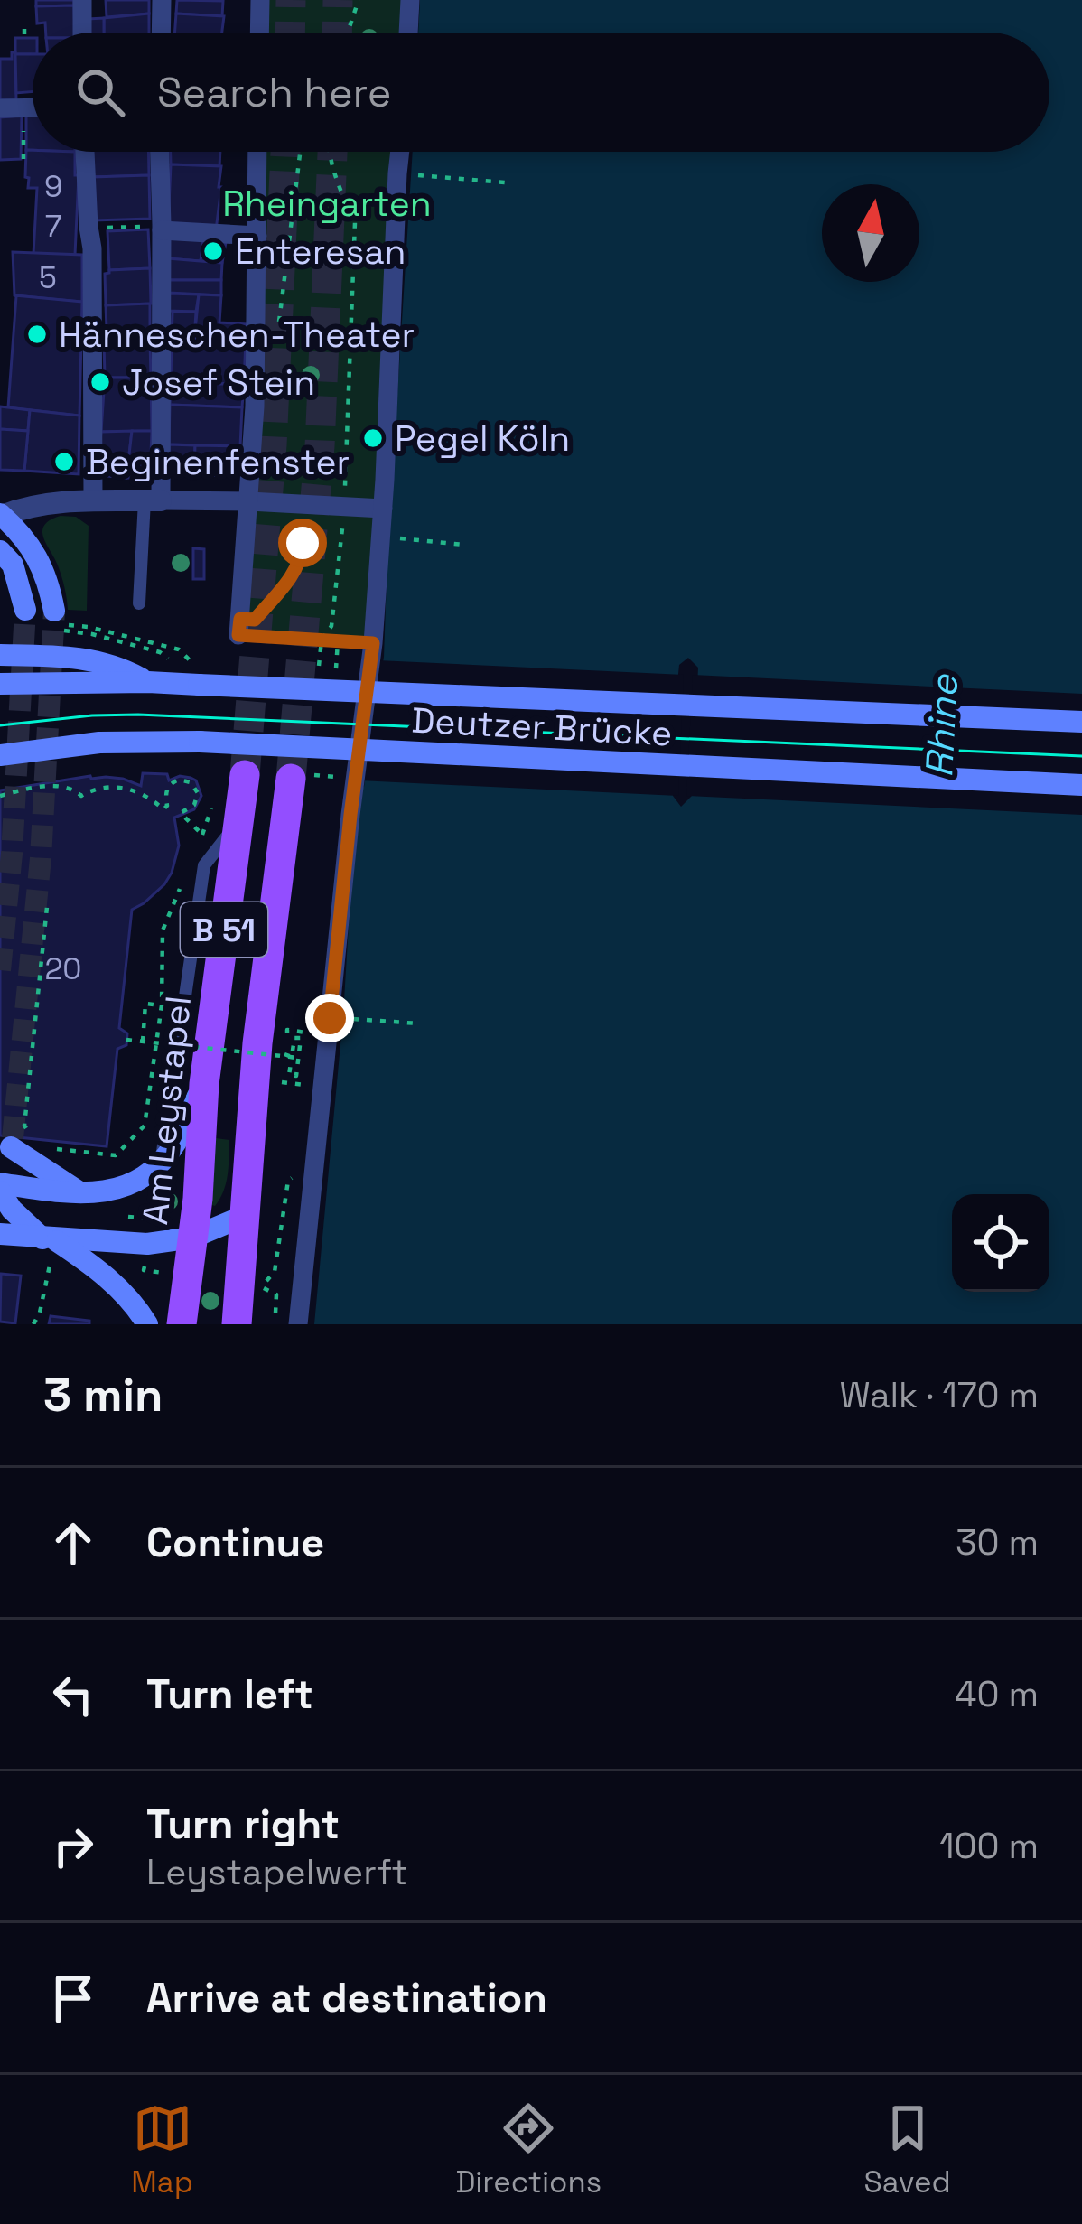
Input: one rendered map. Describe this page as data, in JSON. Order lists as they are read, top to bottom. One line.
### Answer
{"streets":{"main road":["Deutzer Brücke","B 51","Am Leystapel"]},"water":["Rhine"],"parks":["Rheingarten"],"places":["Enteresan","Hänneschen-Theater","Josef Stein","Pegel Köln","Beginenfenster"],"house_numbers":["9","7","5","20"],"north":"top","page":{"search":"Search here","heading":["3 min","Walk · 170 m"],"list":[["Continue","30 m"],["Turn left","40 m"],["Turn right","Leystapelwerft","100 m"],"Arrive at destination"],"nav":["Map","Directions","Saved"]}}
